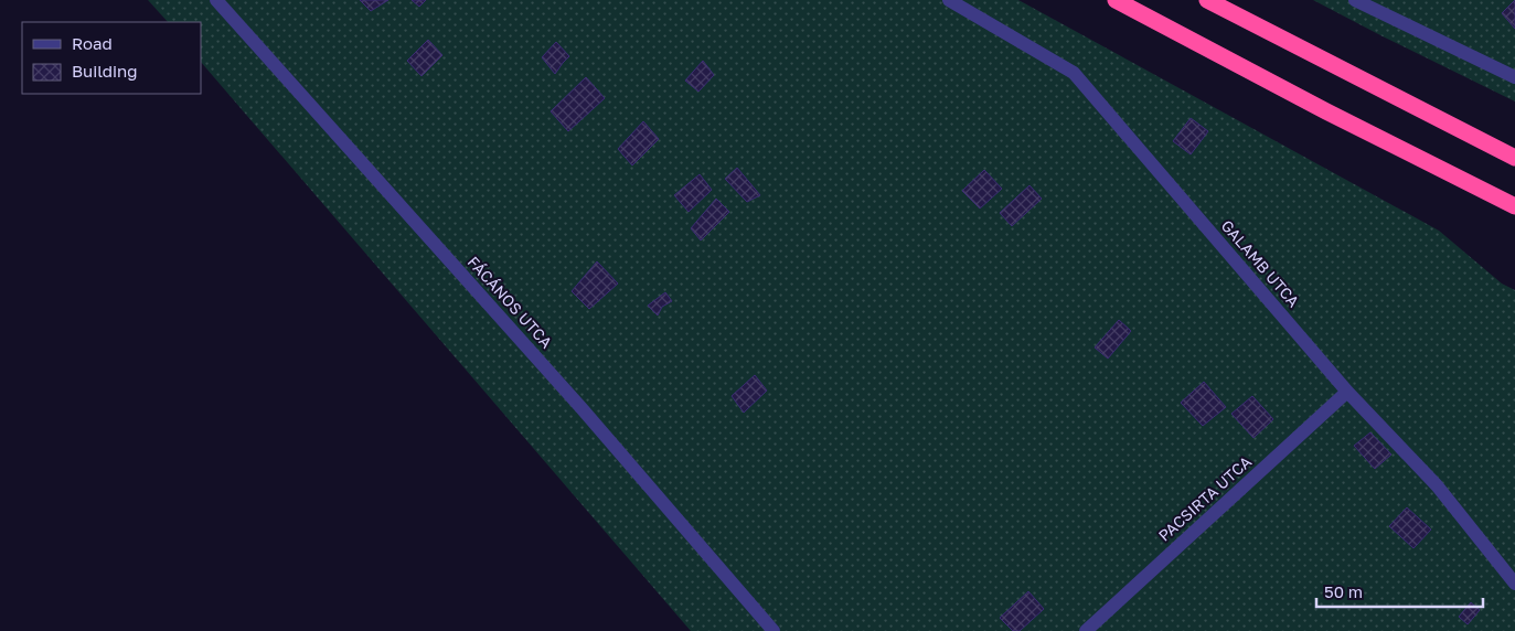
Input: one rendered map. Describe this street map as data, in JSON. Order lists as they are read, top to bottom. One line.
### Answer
{"streets":{"street":["GALAMB UTCA","FÁCÁNOS UTCA","PACSIRTA UTCA"]},"crossings":[["GALAMB UTCA","PACSIRTA UTCA"]],"legend":["Road","Building"],"scale_bar":"50 m"}
